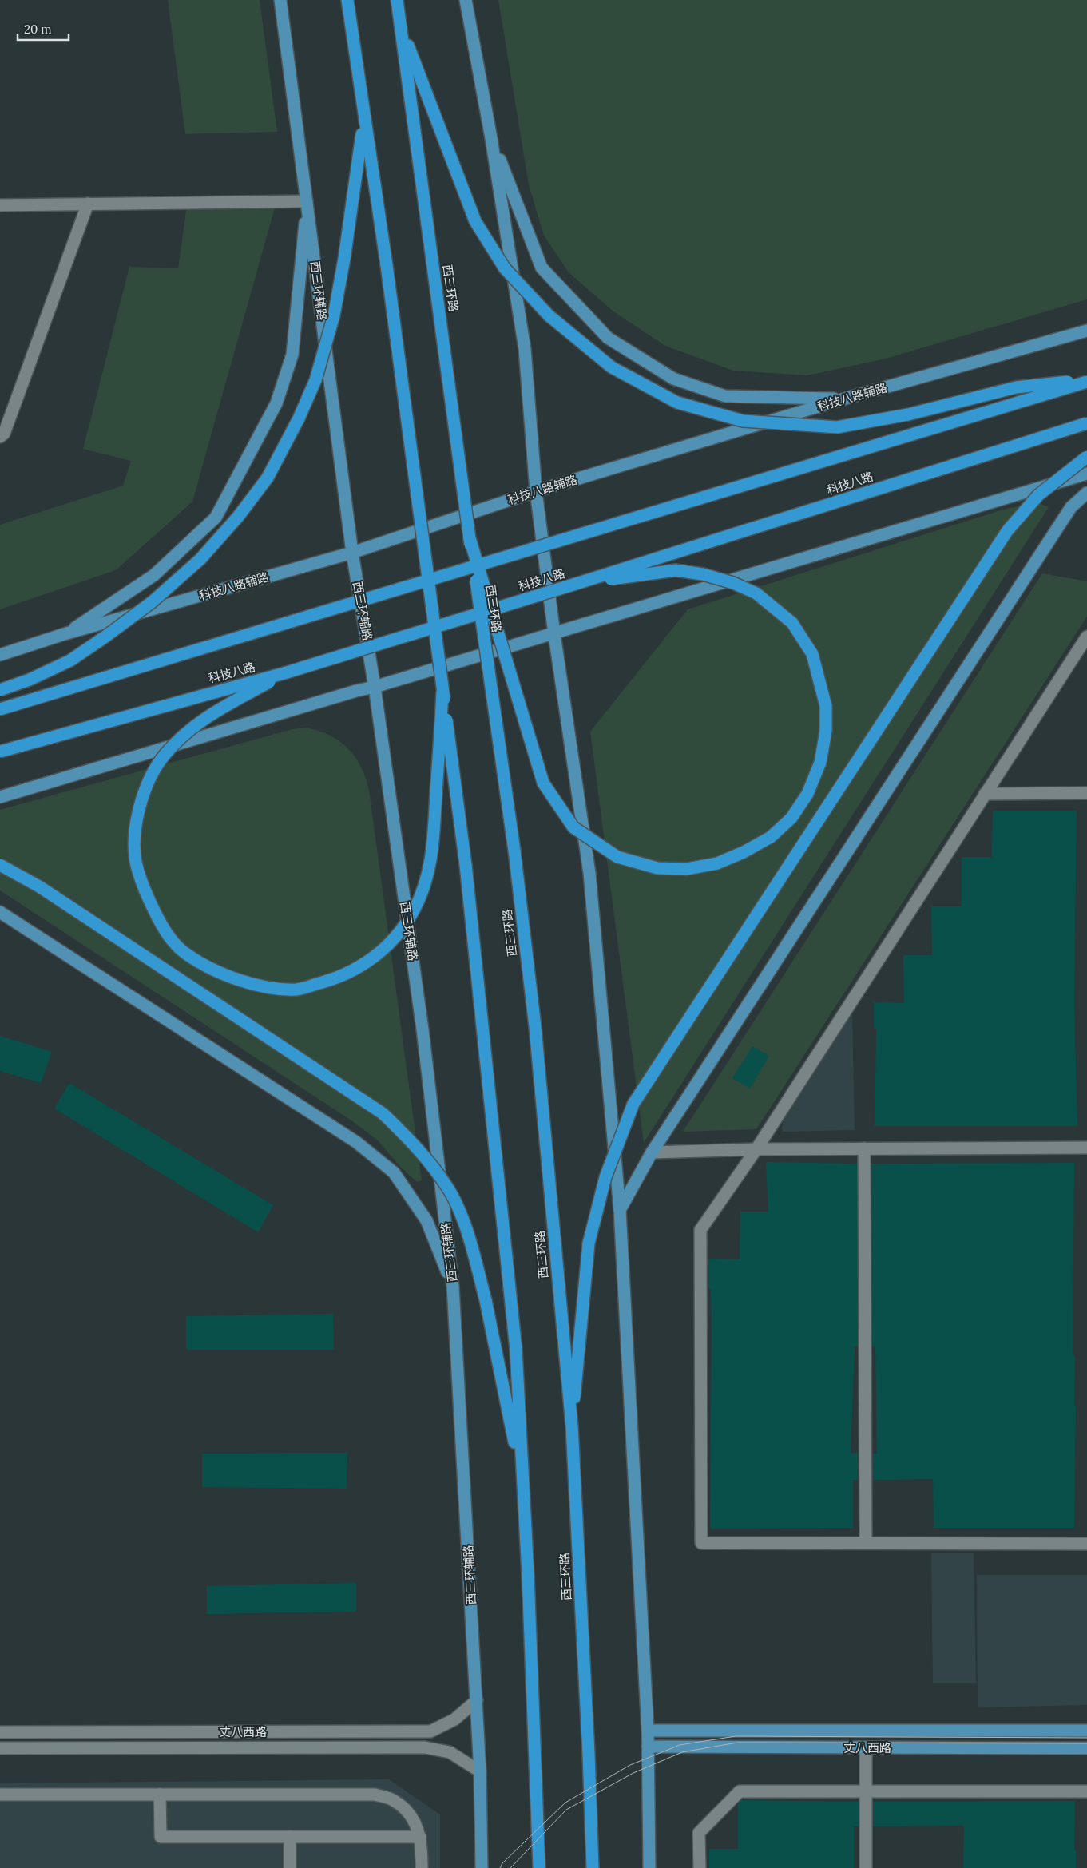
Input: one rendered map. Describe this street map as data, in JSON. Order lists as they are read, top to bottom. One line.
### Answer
{"streets":{"highway":["西三环路","科技八路"],"main road":["西三环辅路","科技八路辅路","丈八西路"]},"crossings":[["西三环辅路","科技八路辅路"],["西三环辅路","丈八西路"]],"scale_bar":"20 m"}
